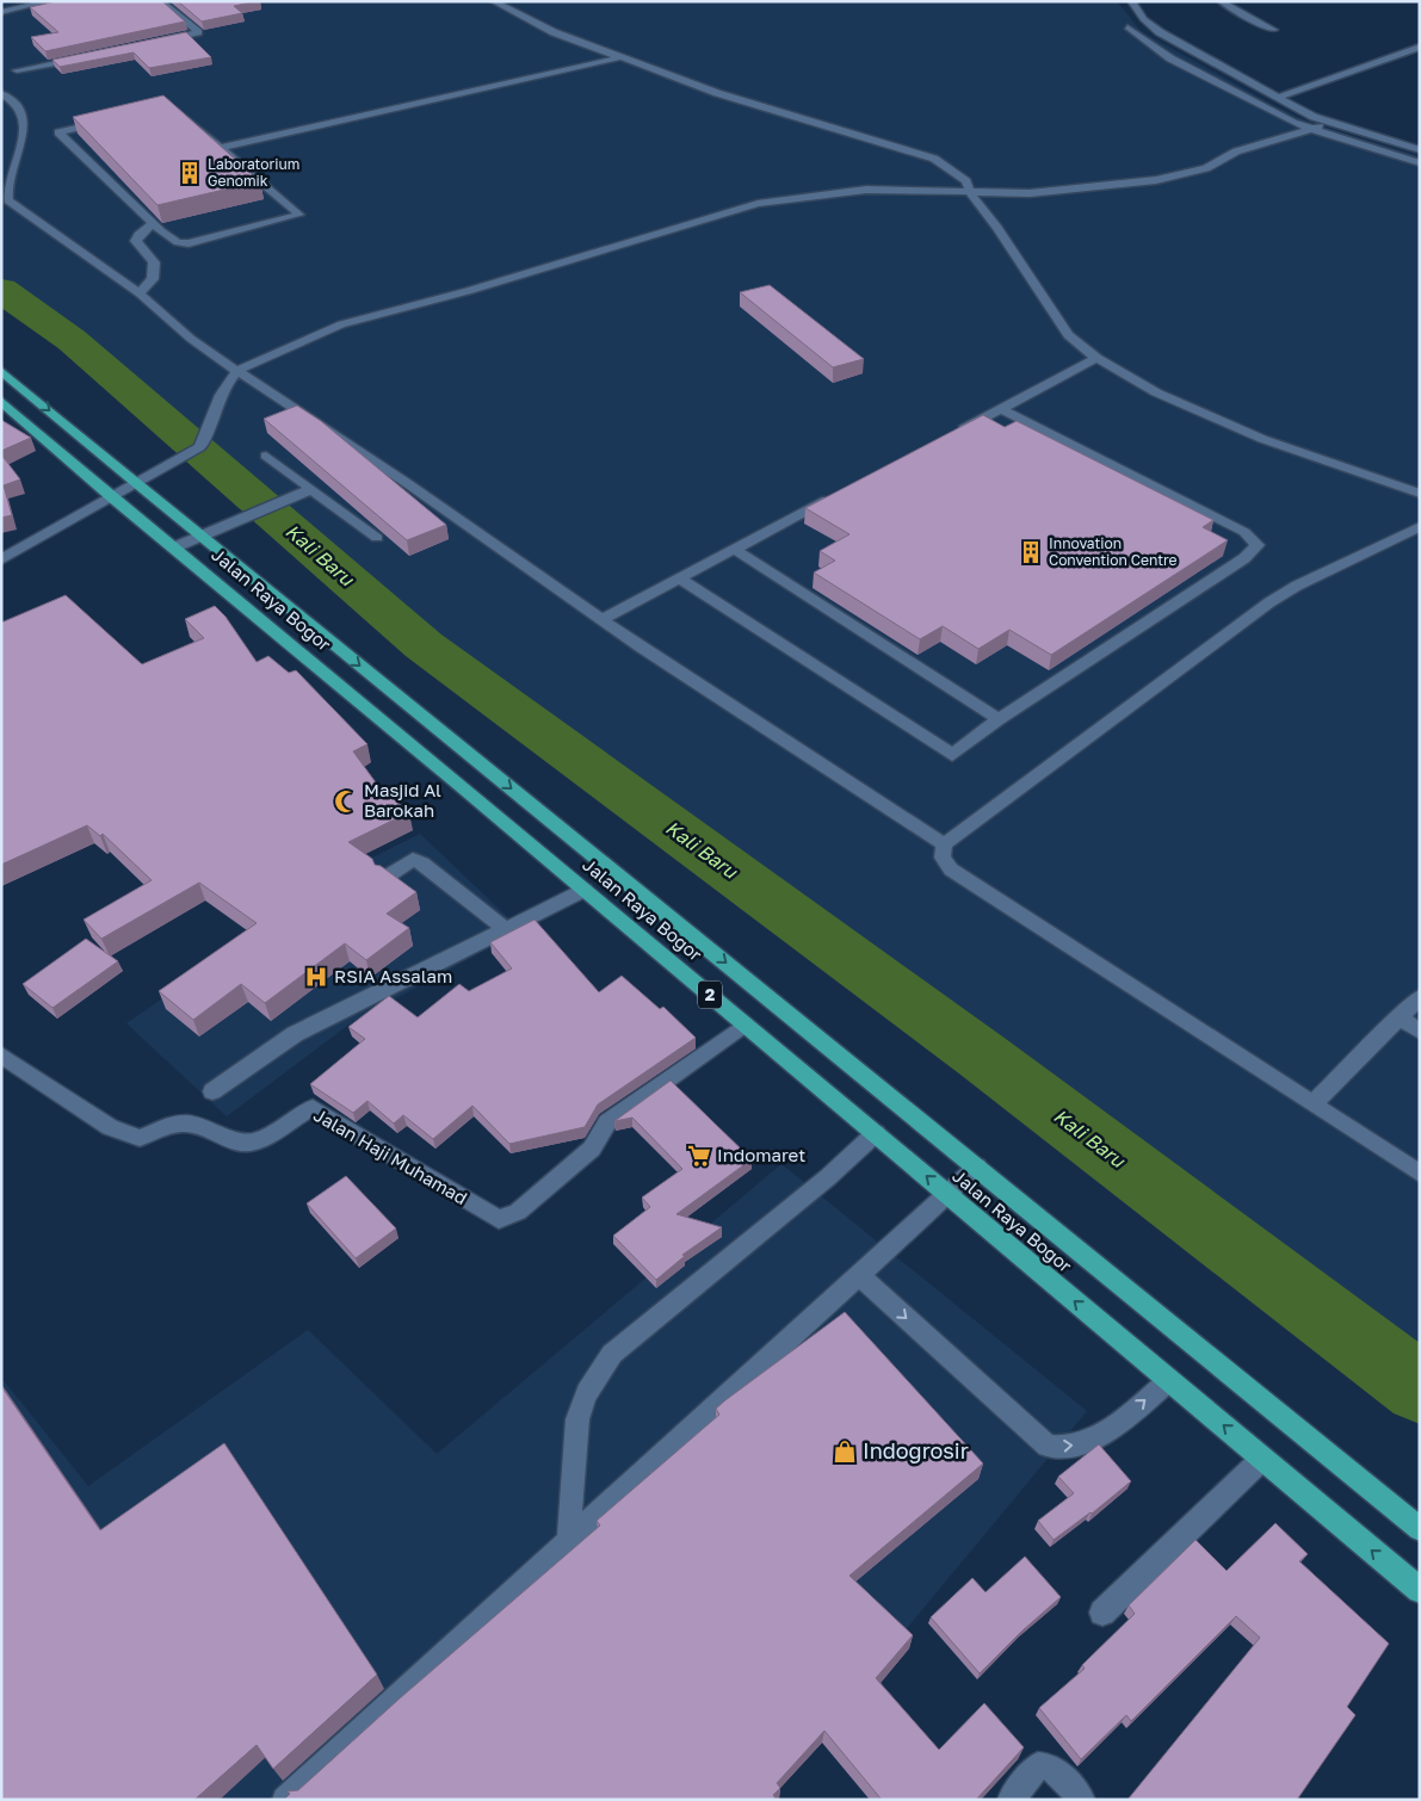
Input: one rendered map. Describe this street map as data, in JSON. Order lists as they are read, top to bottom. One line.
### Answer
{"streets":{"highway":["Jalan Raya Bogor","2"],"street":["Jalan Haji Muhamad"]},"crossings":[["Jalan Raya Bogor","Jalan Haji Muhamad"]],"water":["Kali Baru"],"places":{"building":["Laboratorium Genomik","Innovation Convention Centre"],"mosque":["Masjid Al Barokah"],"hospital":["RSIA Assalam"],"supermarket":["Indomaret"],"shop":["Indogrosir"]}}
